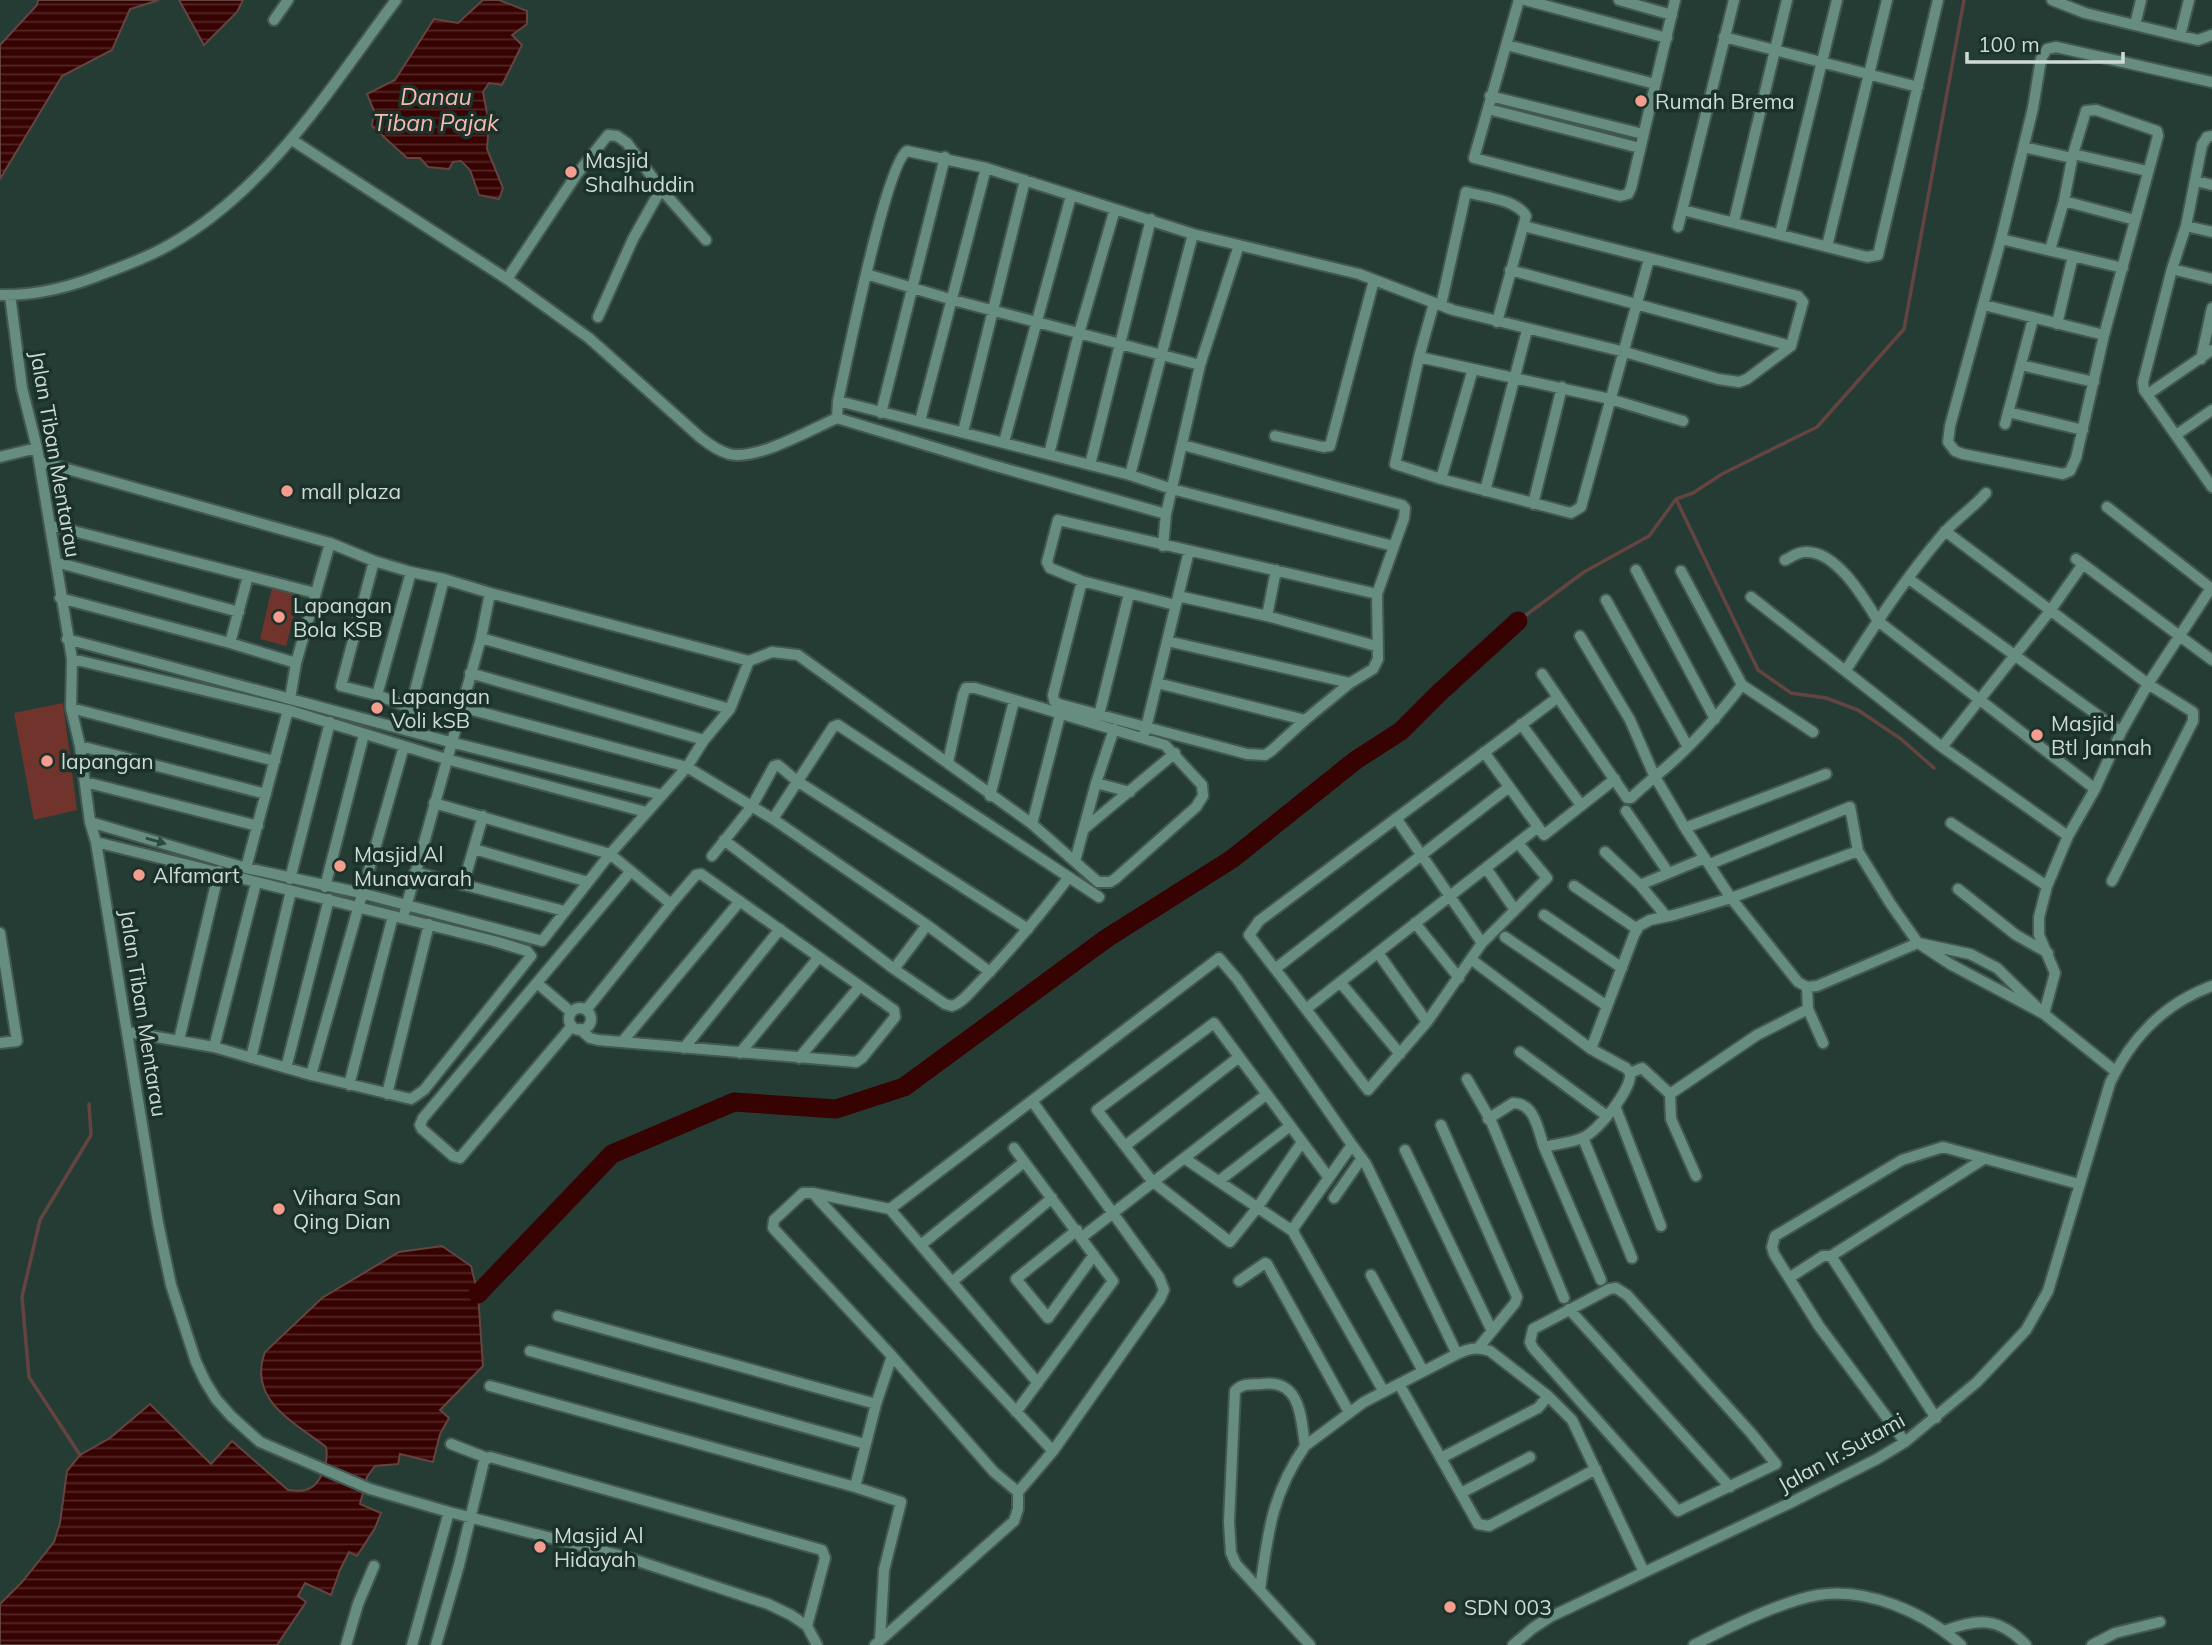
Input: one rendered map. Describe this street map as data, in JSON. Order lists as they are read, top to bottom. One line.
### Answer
{"streets":{"street":["Jalan Tiban Mentarau","Jalan Ir.Sutami"]},"water":["Danau Tiban Pajak"],"places":["Rumah Brema","Masjid Shalhuddin","mall plaza","Lapangan Bola KSB","Lapangan Voli kSB","Masjid Btl Jannah","lapangan","Masjid Al Munawarah","Alfamart","Vihara San Qing Dian","Masjid Al Hidayah","SDN 003"],"scale_bar":"100 m"}
